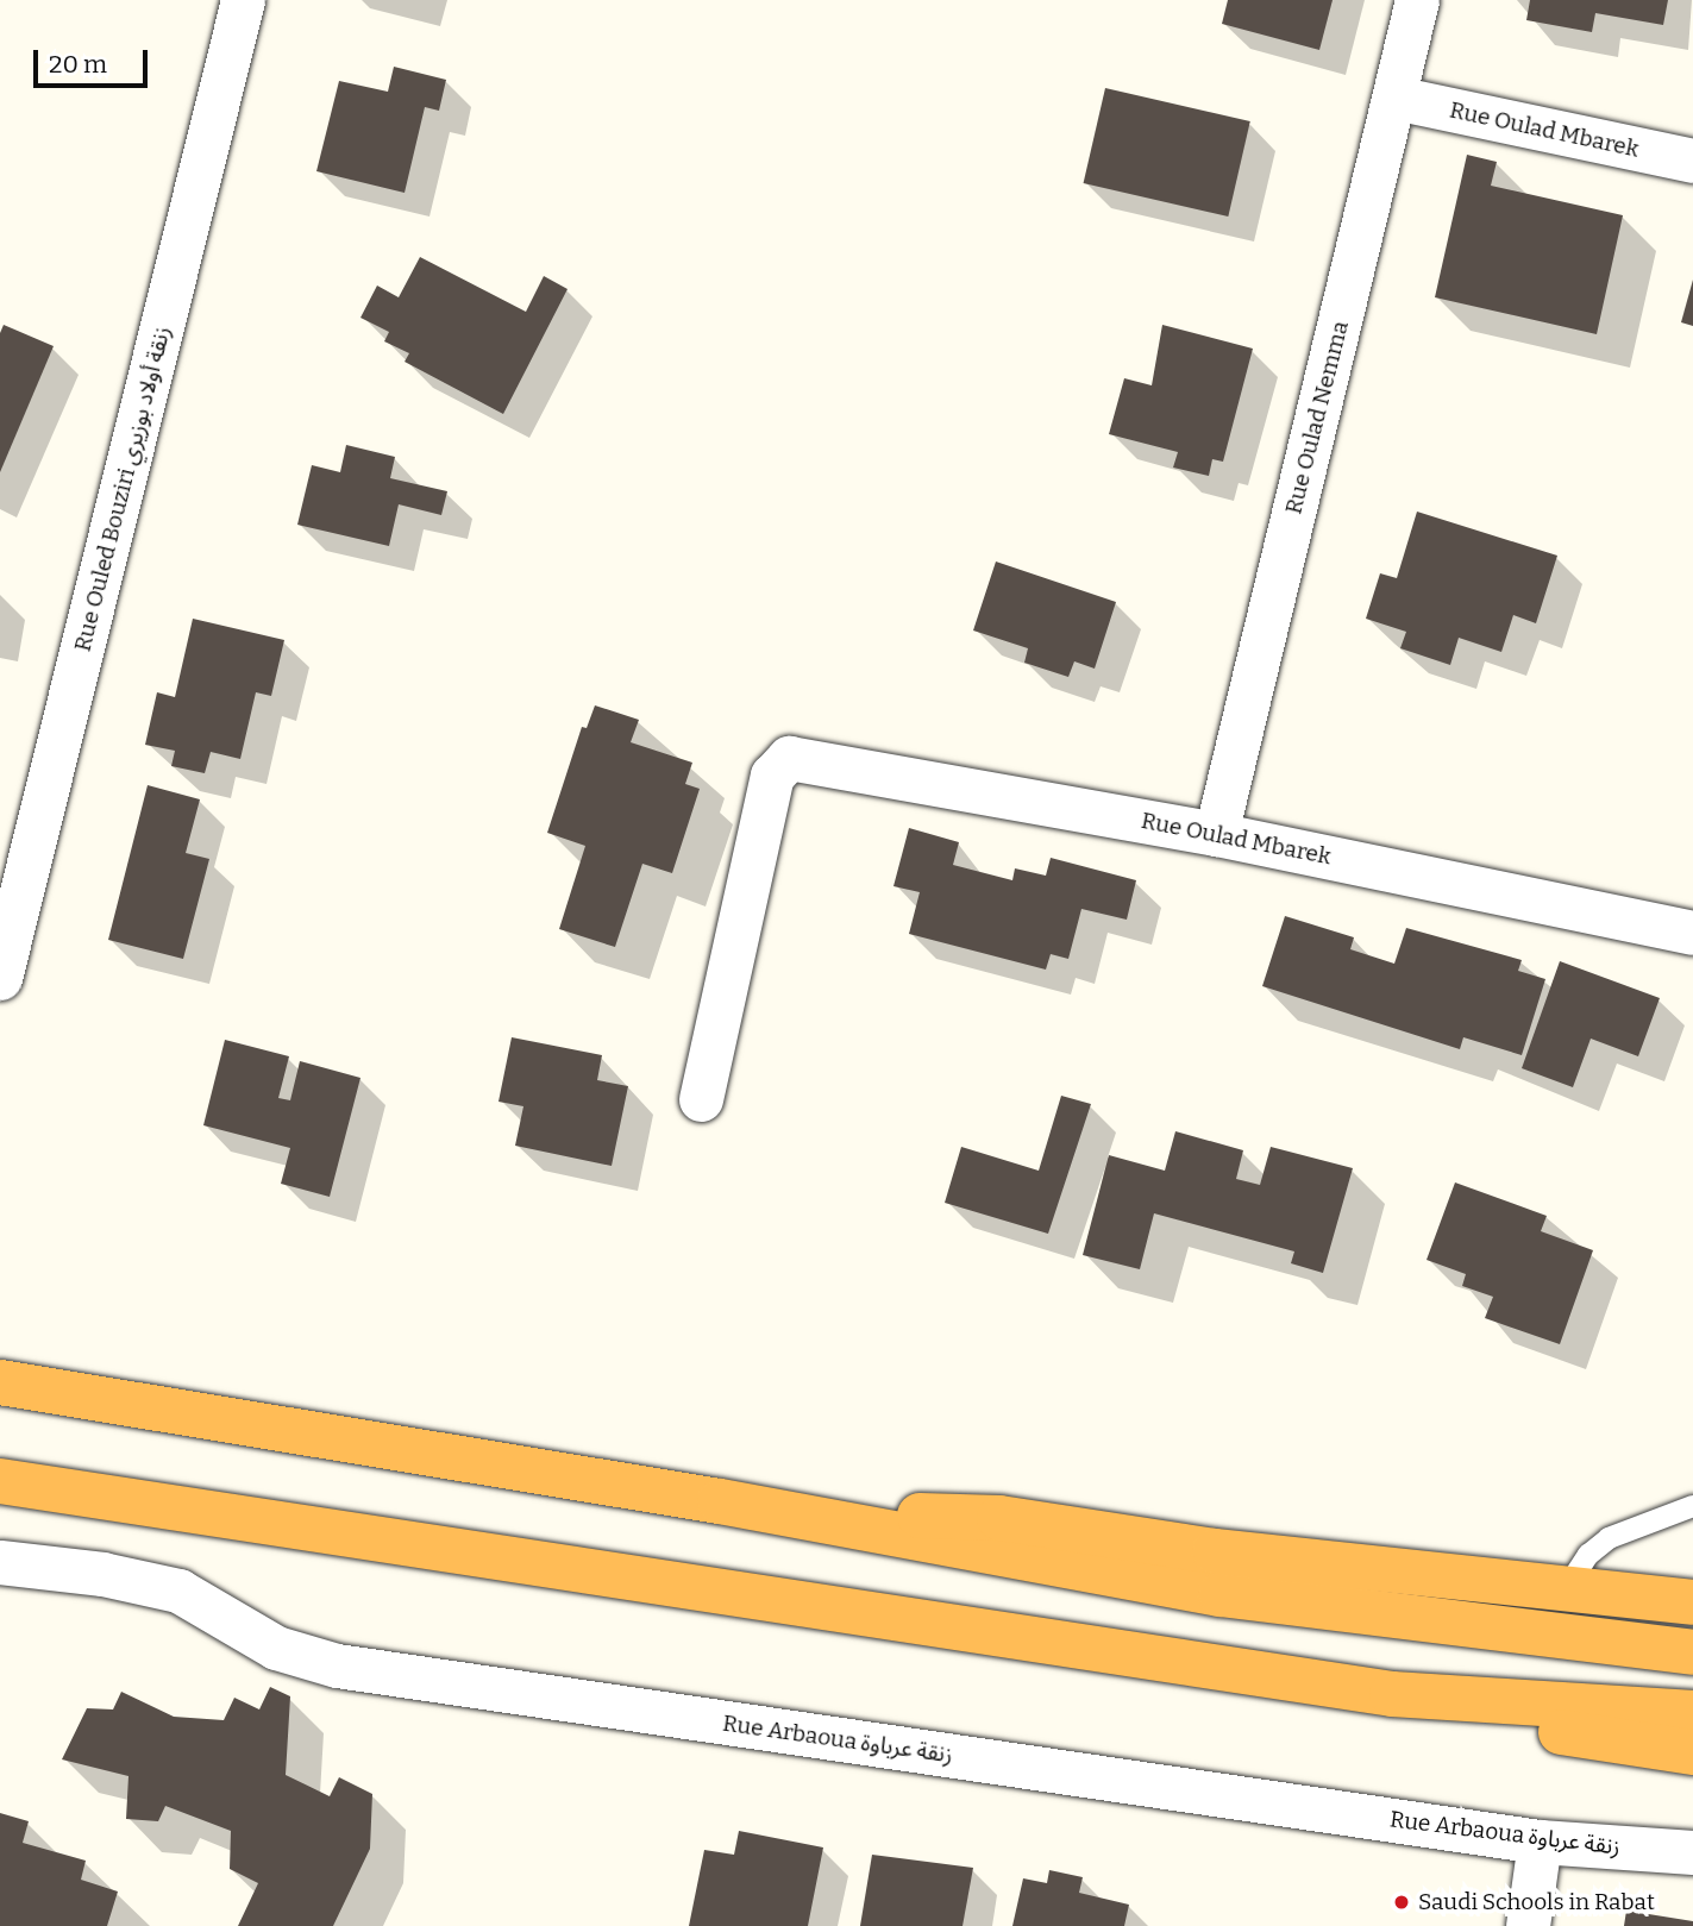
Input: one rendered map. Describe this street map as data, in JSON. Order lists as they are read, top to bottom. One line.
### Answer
{"streets":{"street":["Rue Oulad Mbarek","Rue Oulad Nemma","Rue Ouled Bouziri زنقة أولاد بوزيري","Rue Arbaoua زنقة عرباوة"]},"crossings":[["Rue Oulad Mbarek","Rue Oulad Nemma"]],"places":["Saudi Schools in Rabat"],"scale_bar":"20 m"}
